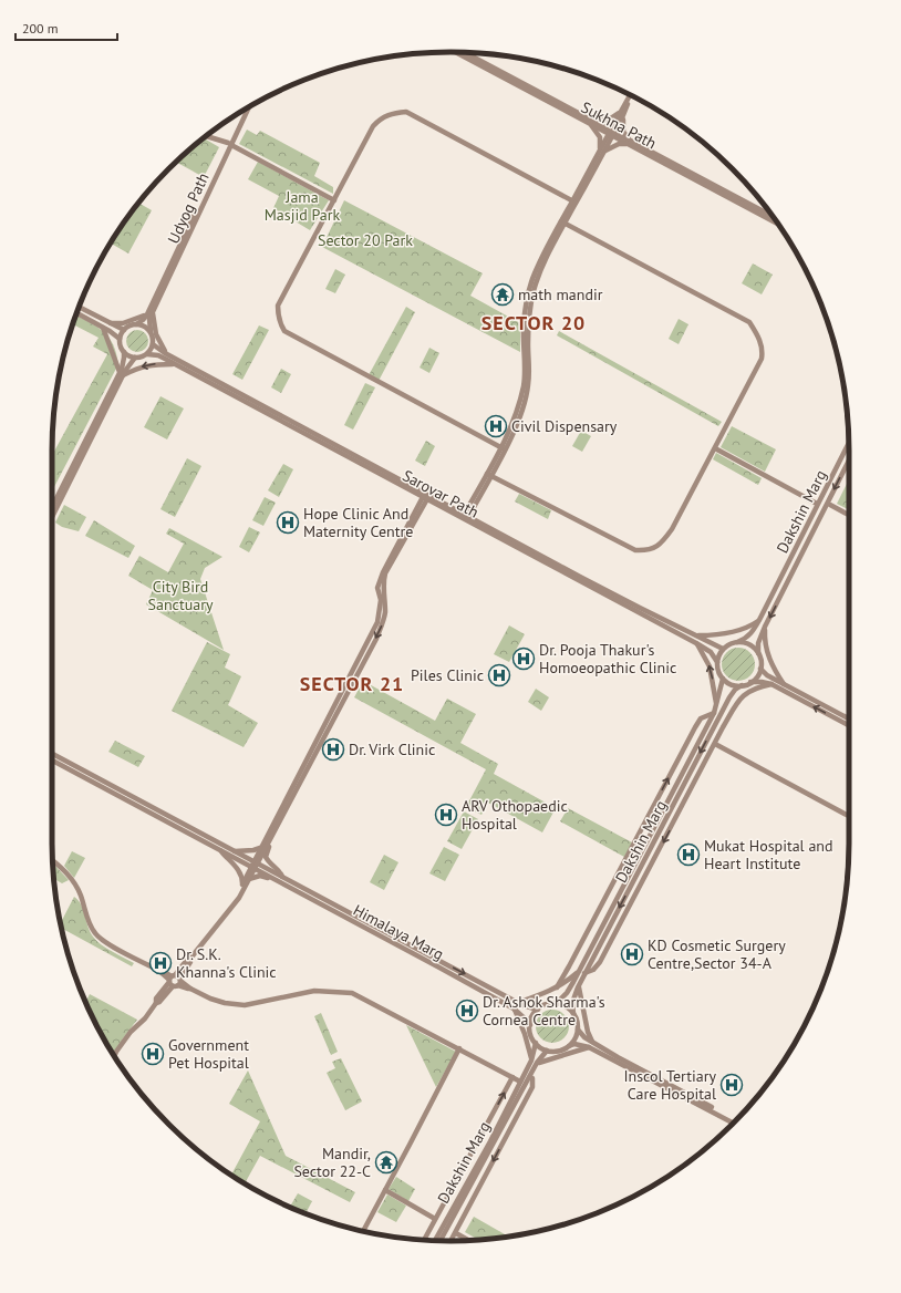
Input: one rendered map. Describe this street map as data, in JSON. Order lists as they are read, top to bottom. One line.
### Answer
{"streets":{"main road":["Sukhna Path","Udyog Path","Sarovar Path","Dakshin Marg","Himalaya Marg"]},"crossings":[["Udyog Path","Sarovar Path"],["Sarovar Path","Dakshin Marg"],["Dakshin Marg","Himalaya Marg"]],"districts":["SECTOR 20","SECTOR 21"],"parks":["Jama Masjid Park","Sector 20 Park","City Bird Sanctuary"],"places":{"temple":["math mandir","Mandir, Sector 22-C"],"hospital":["Civil Dispensary","Hope Clinic And Maternity Centre","Dr. Pooja Thakur's Homoeopathic Clinic","Piles Clinic","Dr. Virk Clinic","ARV Othopaedic Hospital","Mukat Hospital and Heart Institute","KD Cosmetic Surgery Centre,Sector 34-A","Dr. S.K. Khanna's Clinic","Dr. Ashok Sharma's Cornea Centre","Government Pet Hospital","Inscol Tertiary Care Hospital"]},"scale_bar":"200 m"}
